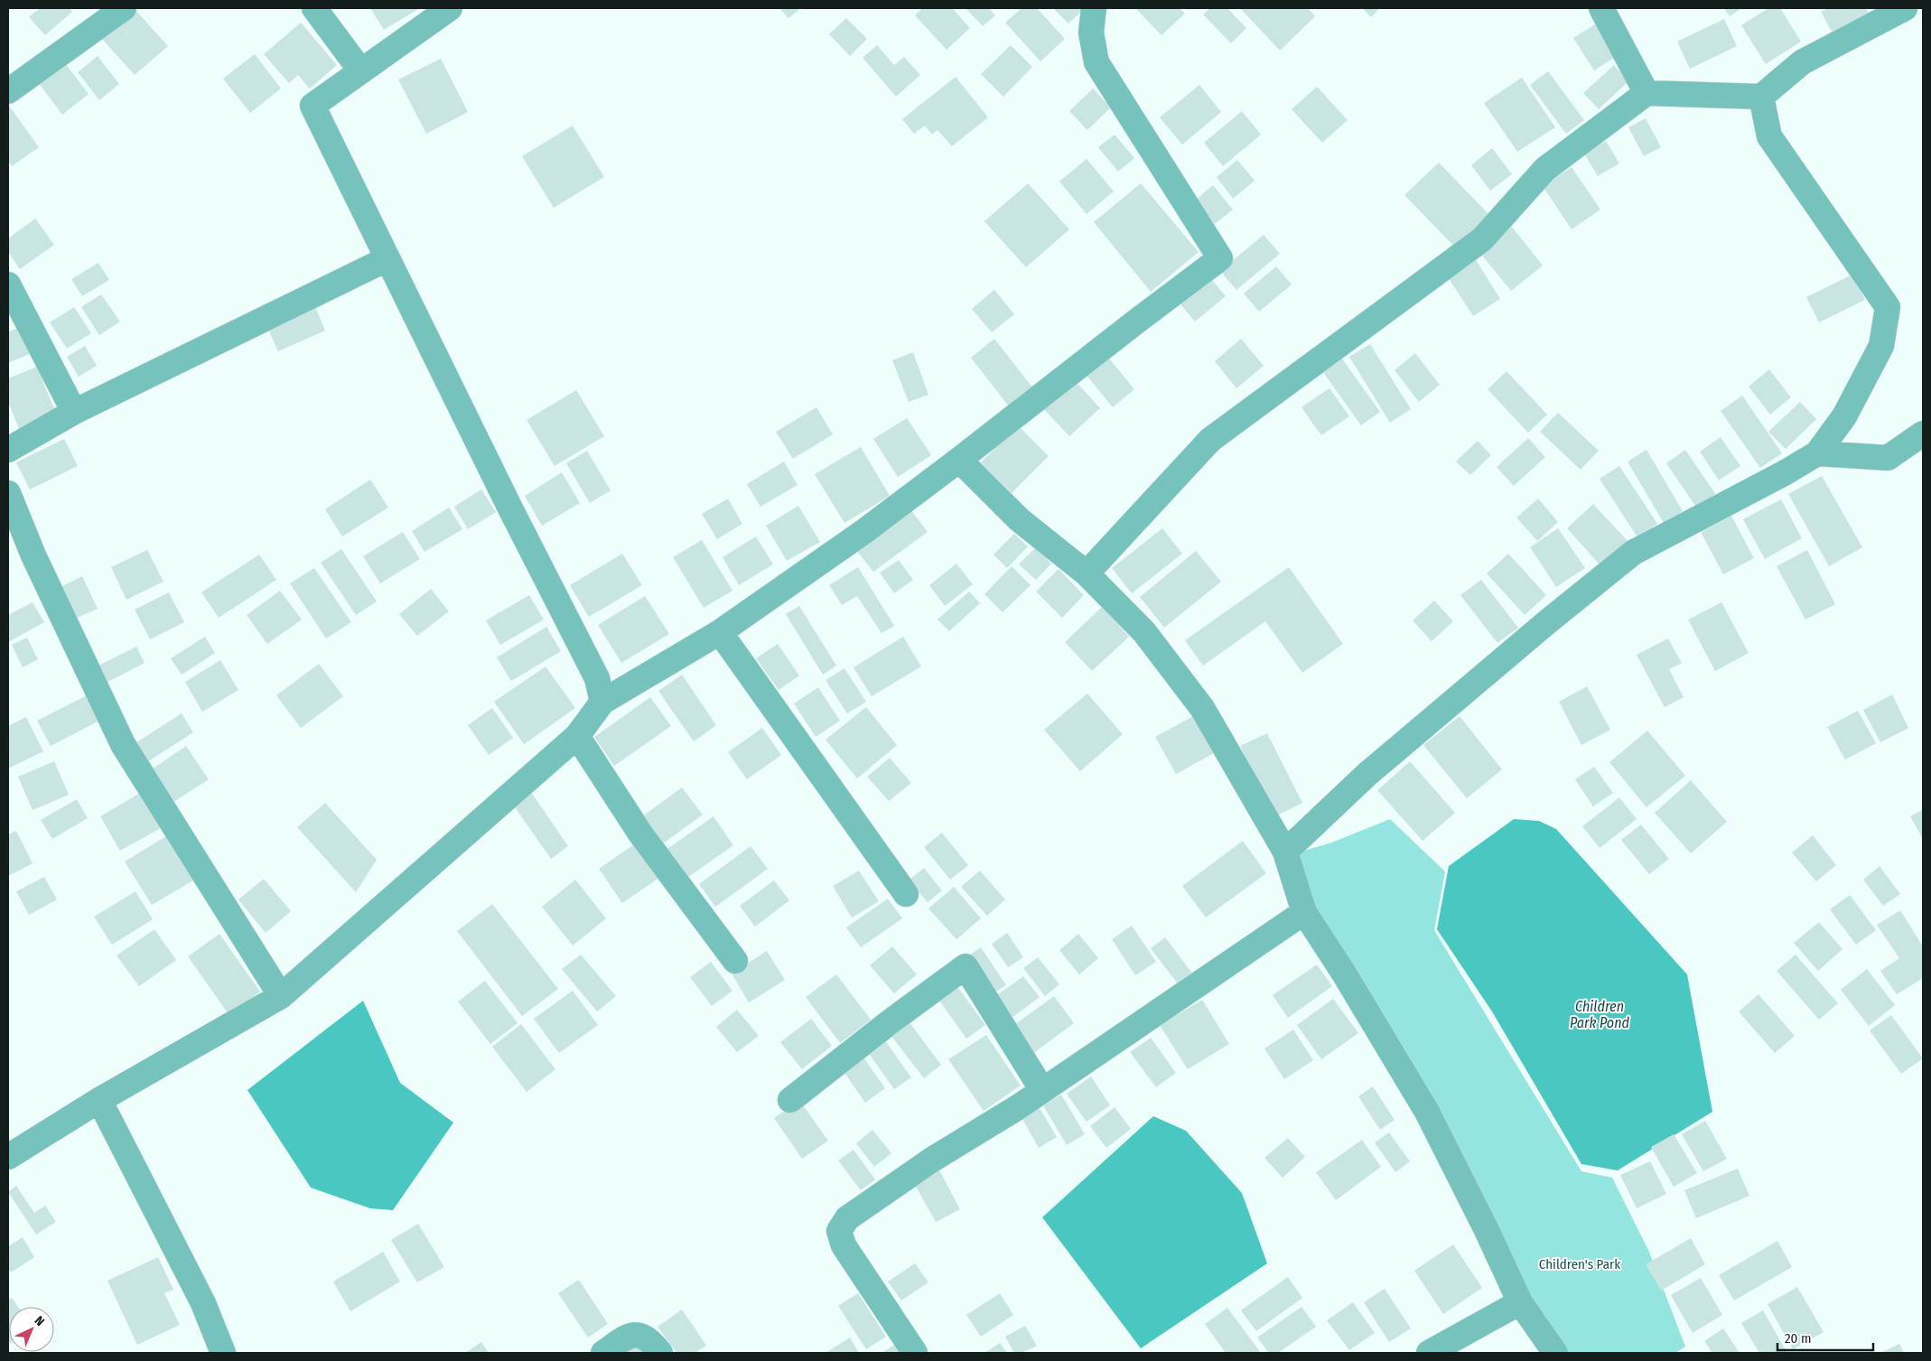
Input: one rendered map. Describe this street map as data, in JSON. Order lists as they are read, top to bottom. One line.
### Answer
{"water":["Children Park Pond"],"parks":["Children's Park"],"scale_bar":"20 m","north":"top right"}
